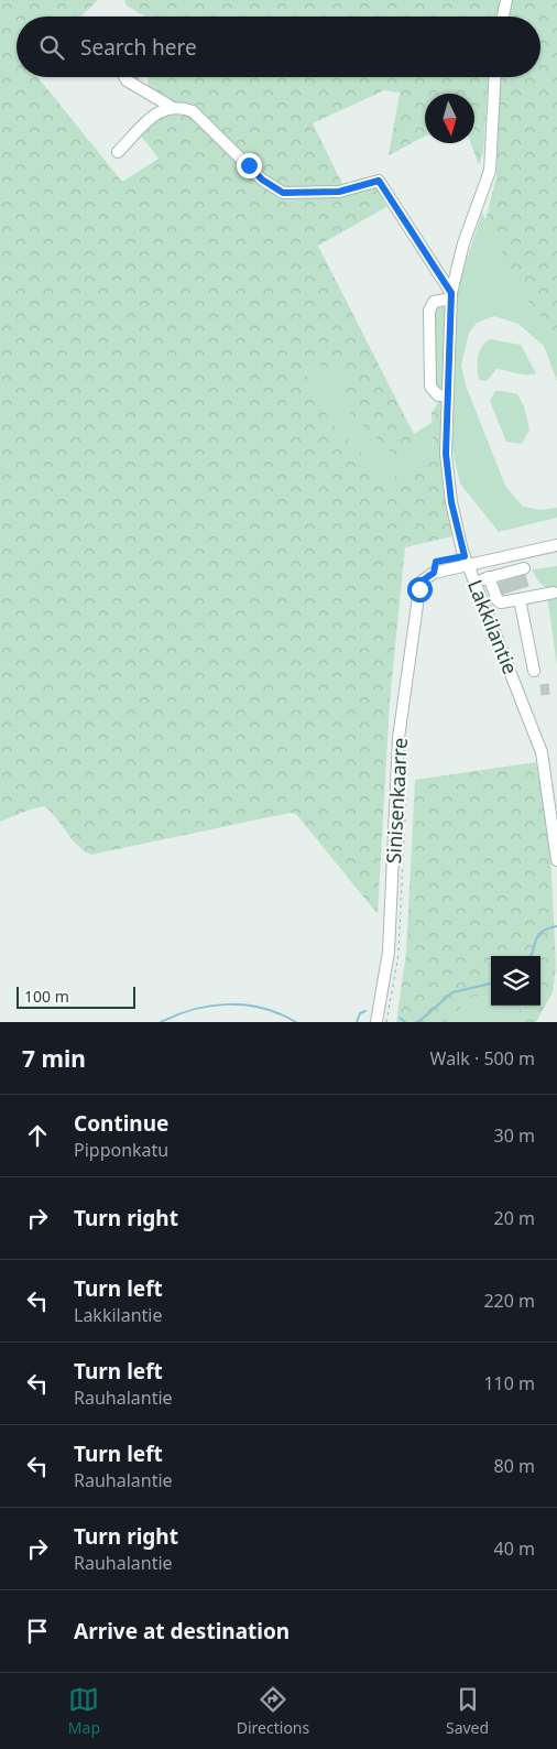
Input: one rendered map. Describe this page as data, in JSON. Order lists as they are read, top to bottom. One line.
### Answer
{"streets":{"street":["Lakkilantie","Sinisenkaarre"]},"crossings":[["Lakkilantie","Sinisenkaarre"]],"scale_bar":"100 m","north":"bottom","page":{"search":"Search here","scale":"100 m","heading":["7 min","Walk · 500 m"],"list":[["Continue","Pipponkatu","30 m"],["Turn right","20 m"],["Turn left","Lakkilantie","220 m"],["Turn left","Rauhalantie","110 m"],["Turn left","Rauhalantie","80 m"],["Turn right","Rauhalantie","40 m"],"Arrive at destination"],"nav":["Map","Directions","Saved"]}}
